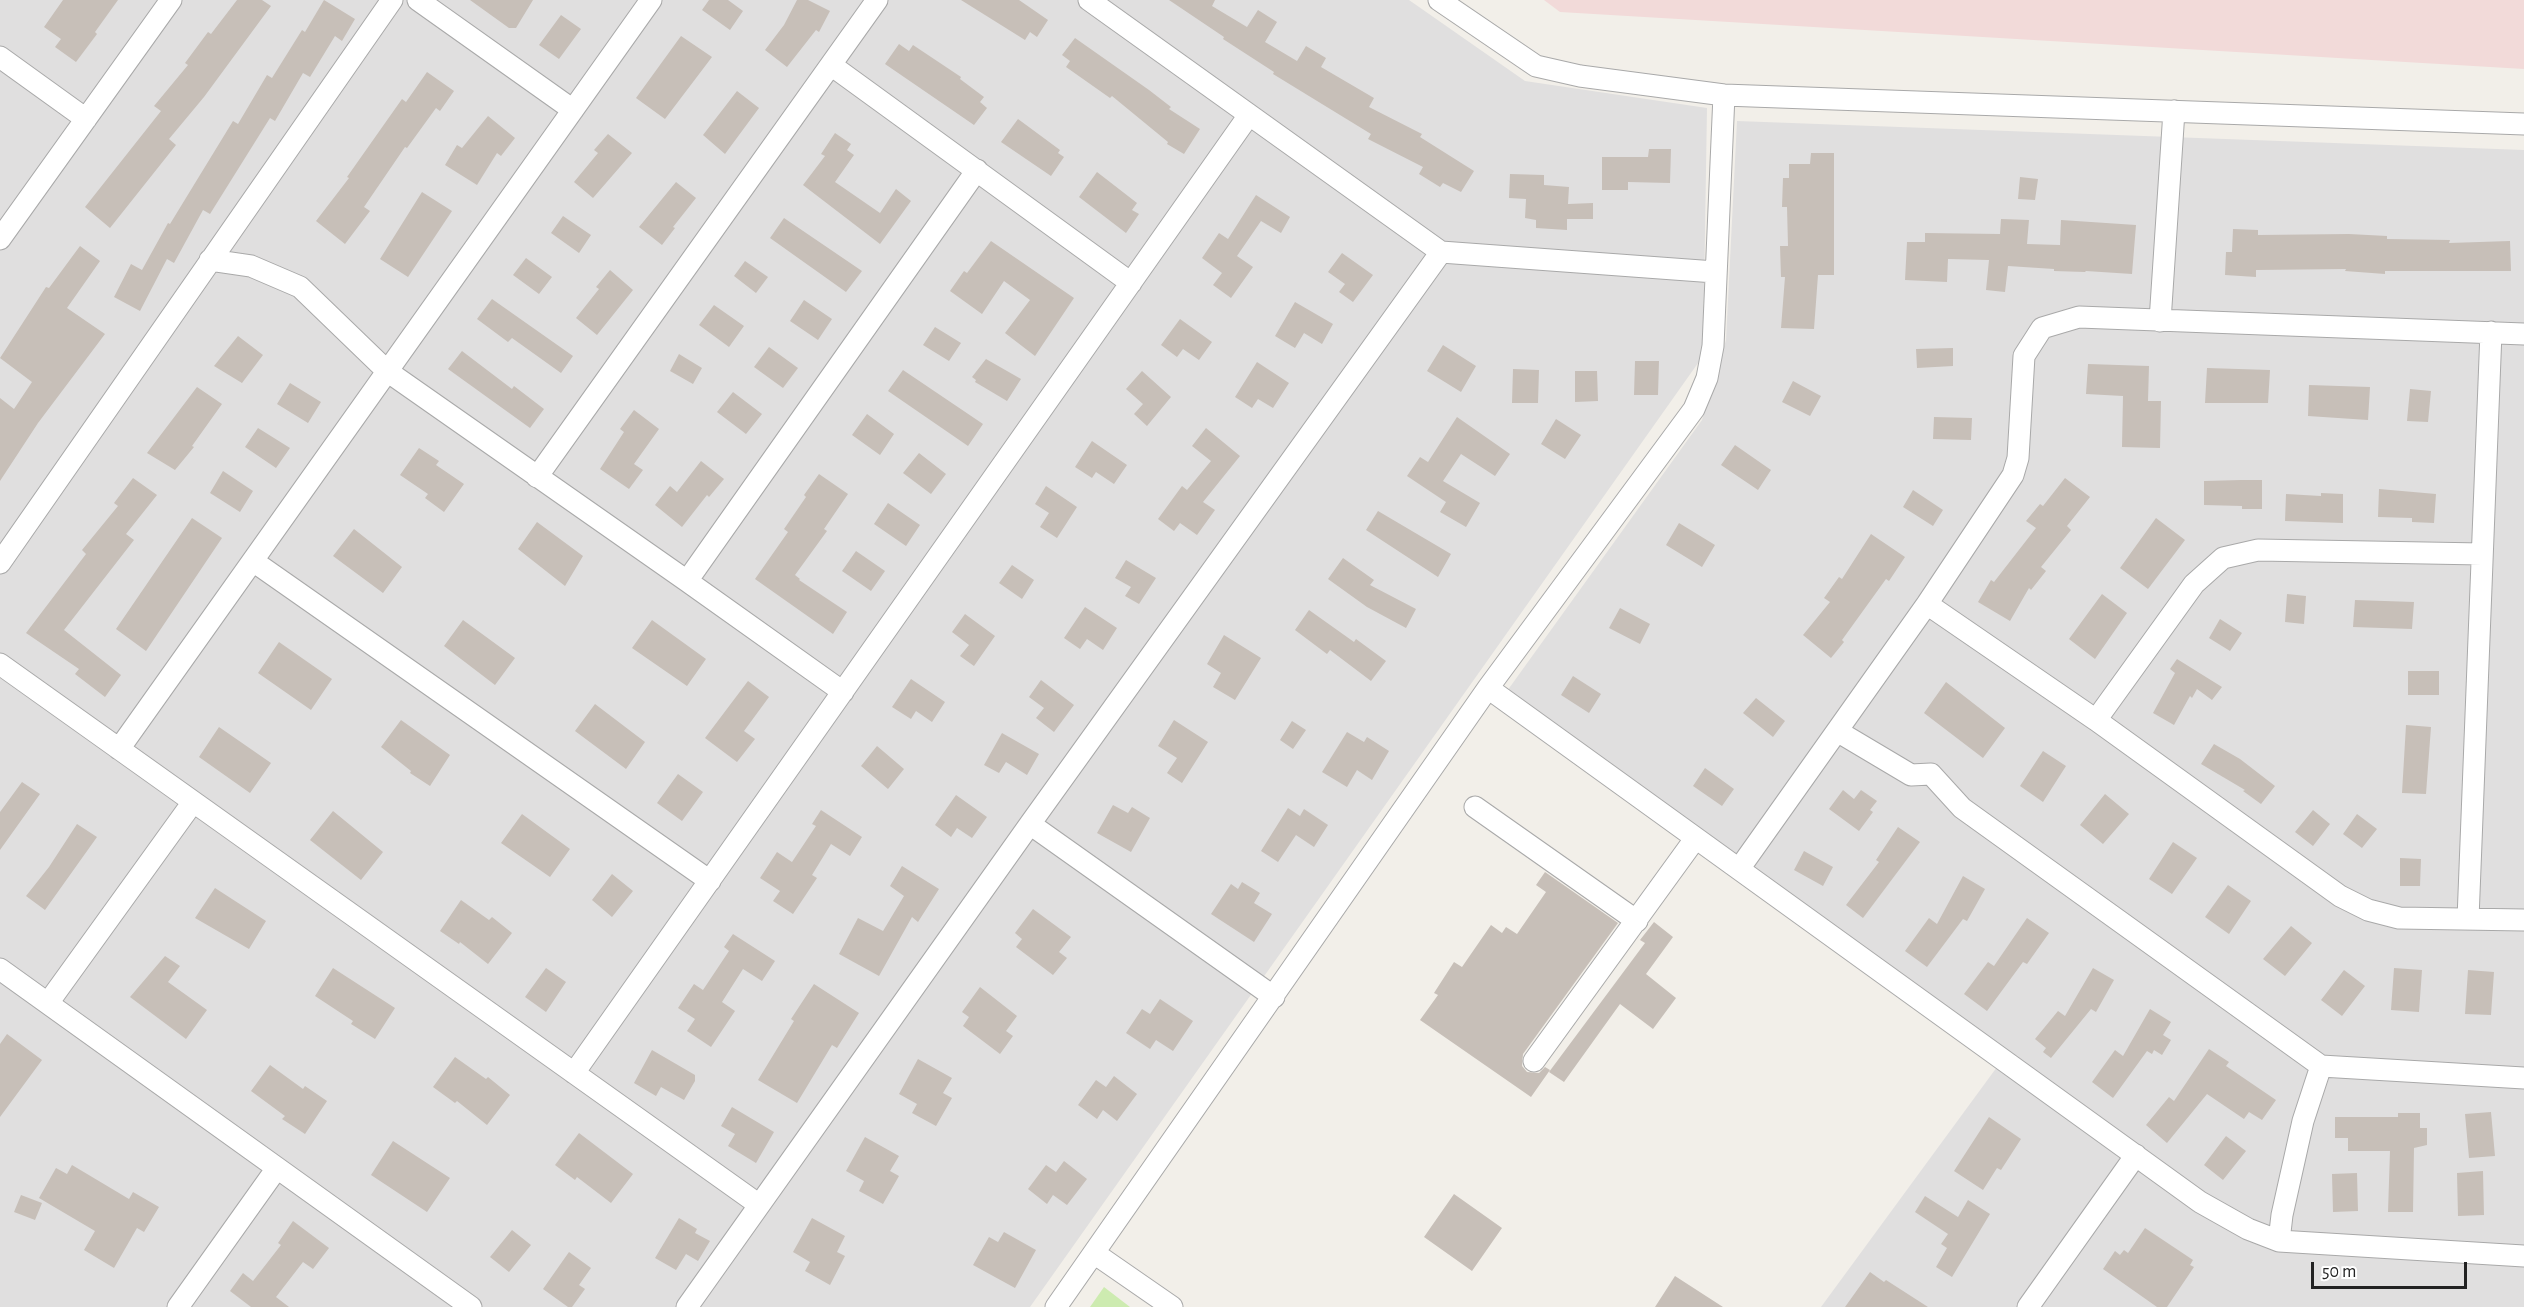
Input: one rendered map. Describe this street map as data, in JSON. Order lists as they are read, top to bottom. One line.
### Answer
{"scale_bar":"50 m"}
